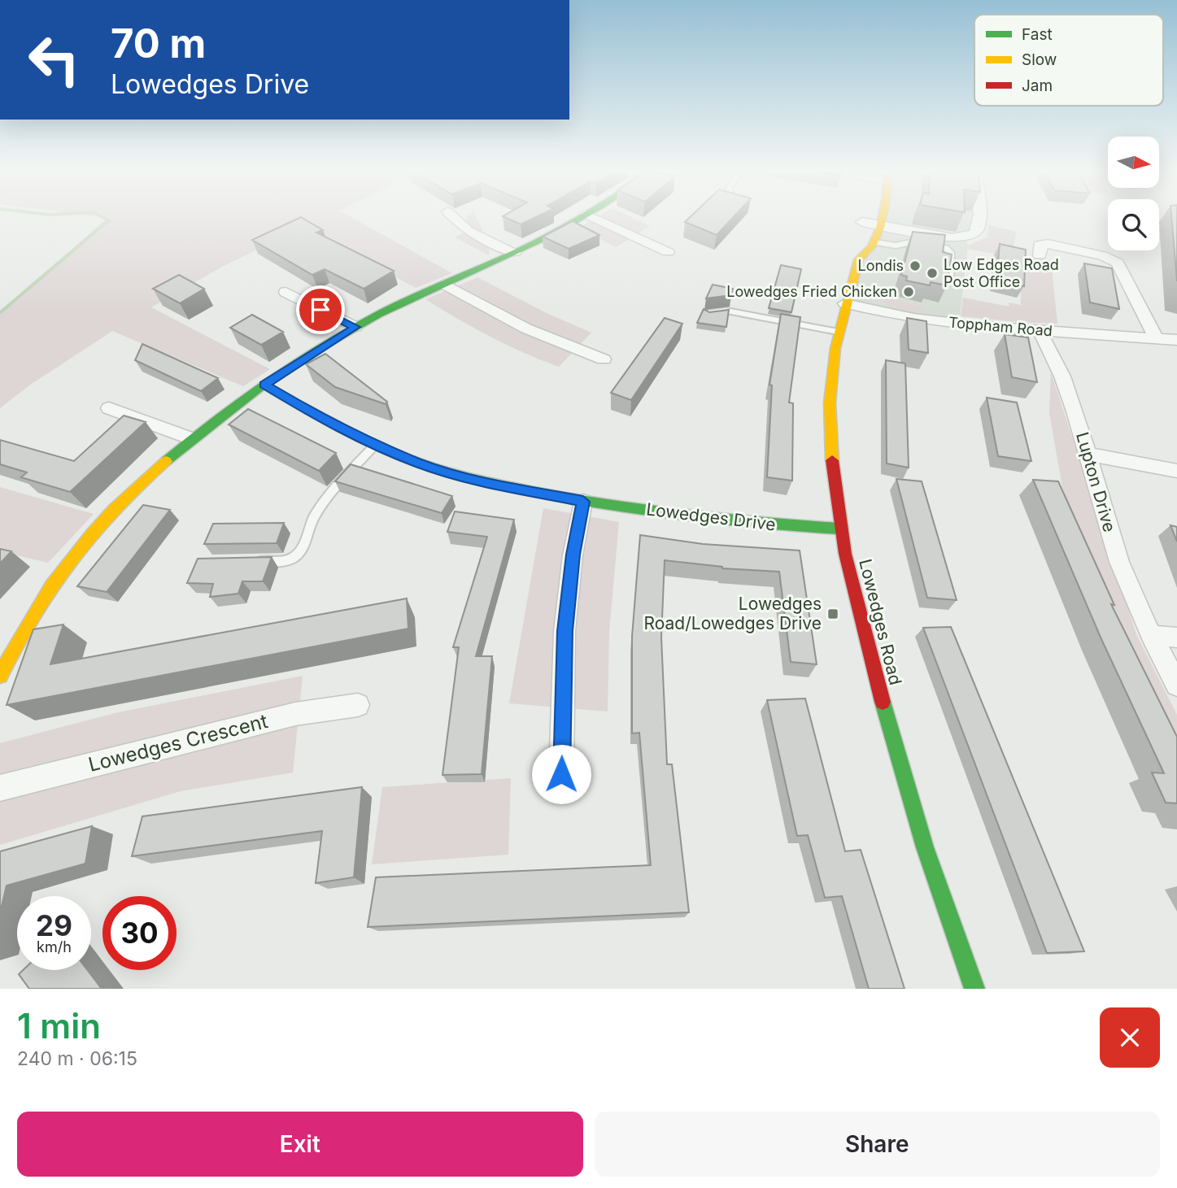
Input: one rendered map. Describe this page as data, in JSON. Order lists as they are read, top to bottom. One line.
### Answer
{"streets":{"street":["Toppham Road","Lupton Drive","Lowedges Drive","Lowedges Road","Lowedges Crescent"]},"crossings":[["Toppham Road","Lupton Drive"],["Toppham Road","Lowedges Road"],["Lowedges Drive","Lowedges Road"]],"places":{"other":["Londis","Low Edges Road Post Office","Lowedges Fried Chicken"],"transit":["Lowedges Road/Lowedges Drive"]},"legend":["Fast","Slow","Jam"],"north":"right","page":{"turn":["70 m","Lowedges Drive"],"speed":"29 km/h","limit":"30","heading":["1 min","240 m · 06:15"],"buttons":["Exit","Share"]}}
